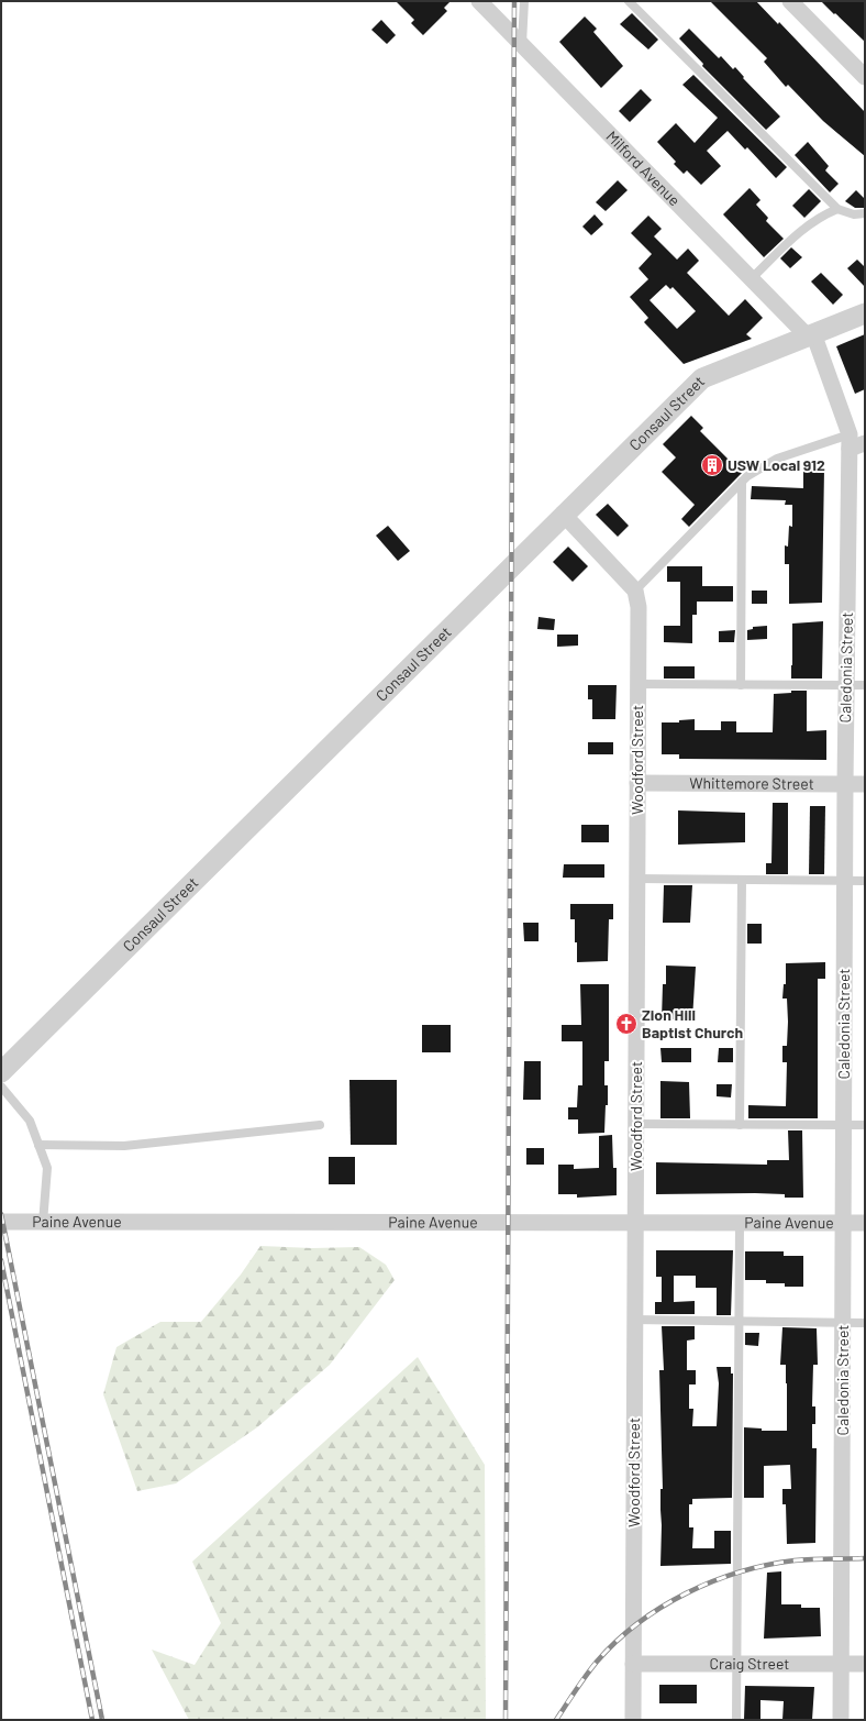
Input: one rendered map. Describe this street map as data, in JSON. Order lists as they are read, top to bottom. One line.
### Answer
{"streets":{"street":["Milford Avenue","Consaul Street","Caledonia Street","Woodford Street","Whittemore Street","Paine Avenue","Craig Street"]},"crossings":[["Milford Avenue","Consaul Street"],["Milford Avenue","Caledonia Street"],["Consaul Street","Caledonia Street"],["Caledonia Street","Whittemore Street"],["Caledonia Street","Paine Avenue"],["Caledonia Street","Craig Street"],["Woodford Street","Whittemore Street"],["Woodford Street","Paine Avenue"],["Woodford Street","Craig Street"]],"places":{"building":["USW Local 912"],"church":["Zion Hill Baptist Church"]}}
